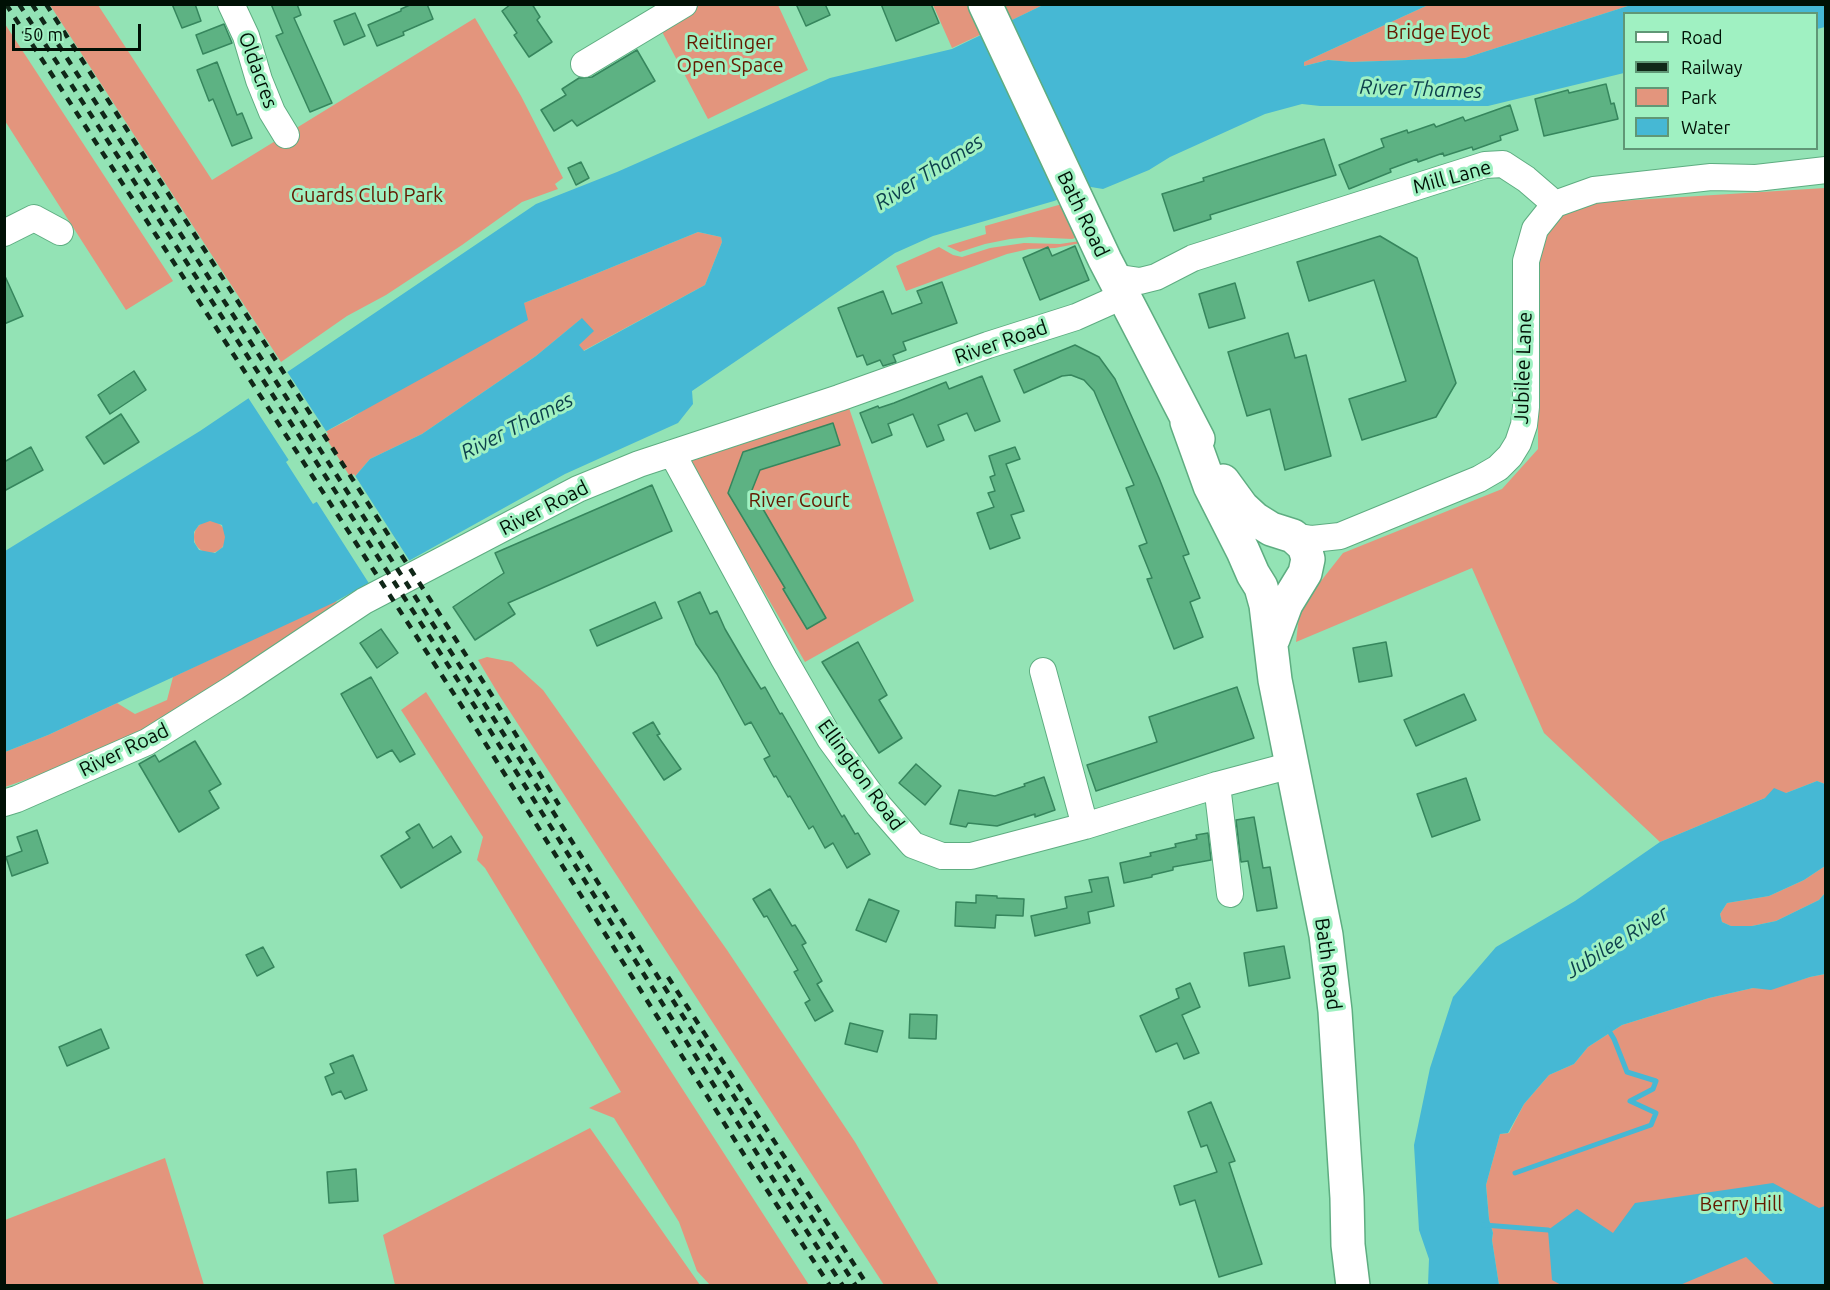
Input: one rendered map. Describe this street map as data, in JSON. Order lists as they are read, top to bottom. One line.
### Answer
{"streets":{"main road":["Bath Road"],"street":["Oldacres","Mill Lane","River Road","Jubilee Lane","Ellington Road"]},"crossings":[["Mill Lane","Bath Road"],["Mill Lane","River Road"],["Mill Lane","Jubilee Lane"],["Bath Road","River Road"],["Bath Road","Jubilee Lane"],["Bath Road","Ellington Road"],["River Road","Ellington Road"]],"water":["River Thames","Jubilee River"],"parks":["Bridge Eyot","Reitlinger Open Space","Guards Club Park","River Court","Berry Hill"],"legend":["Road","Railway","Park","Water"],"scale_bar":"50 m"}
